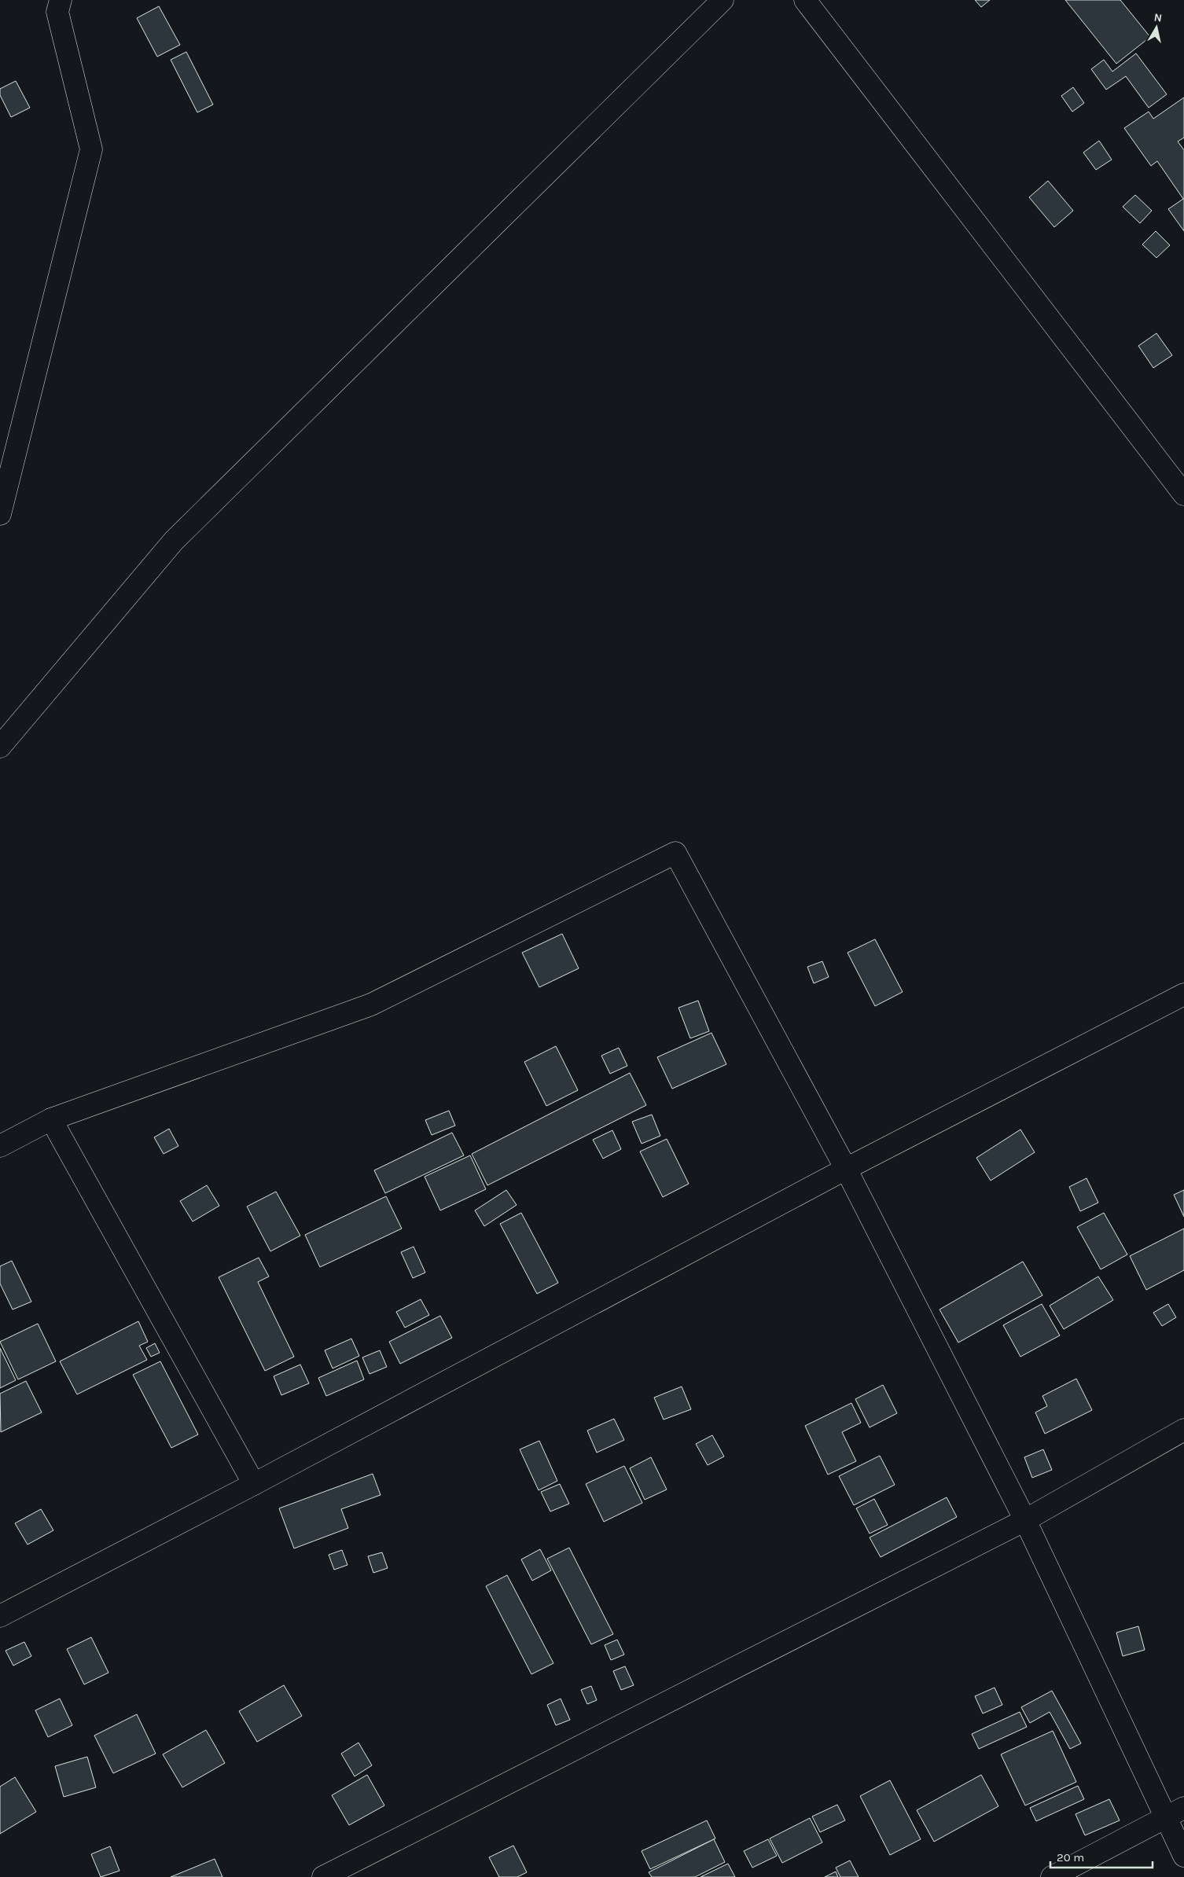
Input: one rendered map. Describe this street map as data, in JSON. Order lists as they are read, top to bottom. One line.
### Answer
{"scale_bar":"20 m","north":"top"}
